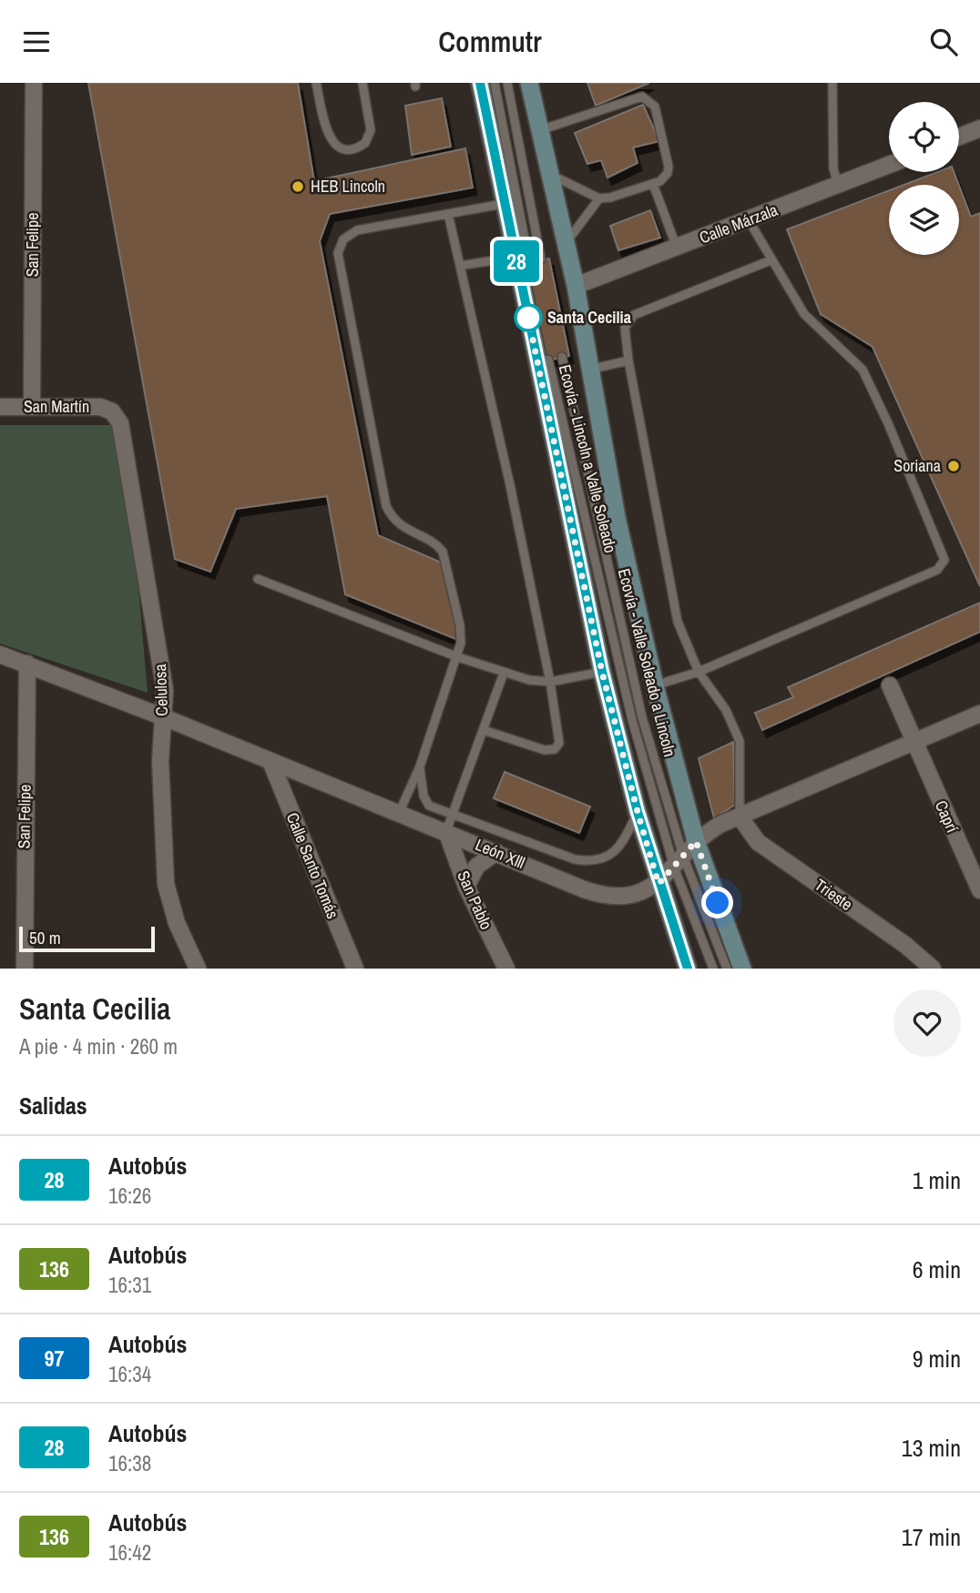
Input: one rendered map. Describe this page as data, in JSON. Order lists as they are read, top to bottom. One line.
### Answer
{"streets":{"street":["Calle Márzala","San Felipe","San Martín","Celulosa","Caprí","León Xlll","Calle Santo Tomás","Trieste","San Pablo"],"lane":["Ecovía - Lincoln a Valle Soleado","Ecovía - Valle Soleado a Lincoln"]},"crossings":[["San Felipe","San Martín"],["San Felipe","León Xlll"],["San Martín","Celulosa"],["Ecovía - Lincoln a Valle Soleado","Ecovía - Valle Soleado a Lincoln"],["Ecovía - Lincoln a Valle Soleado","León Xlll"],["Ecovía - Valle Soleado a Lincoln","León Xlll"],["Celulosa","León Xlll"],["Caprí","León Xlll"],["León Xlll","Calle Santo Tomás"],["León Xlll","Trieste"],["León Xlll","San Pablo"]],"places":["HEB Lincoln","Santa Cecilia","Soriana"],"lines":["bus line 28"],"scale_bar":"50 m","page":{"header":"Commutr","on_map":"28","scale":"50 m","heading":[["Santa Cecilia","A pie · 4 min · 260 m"],"Salidas"],"list":[{"mark":"28","name":"Autobús","note":"16:26","value":"1 min"},{"mark":"136","name":"Autobús","note":"16:31","value":"6 min"},{"mark":"97","name":"Autobús","note":"16:34","value":"9 min"},{"mark":"28","name":"Autobús","note":"16:38","value":"13 min"},{"mark":"136","name":"Autobús","note":"16:42","value":"17 min"}]}}
